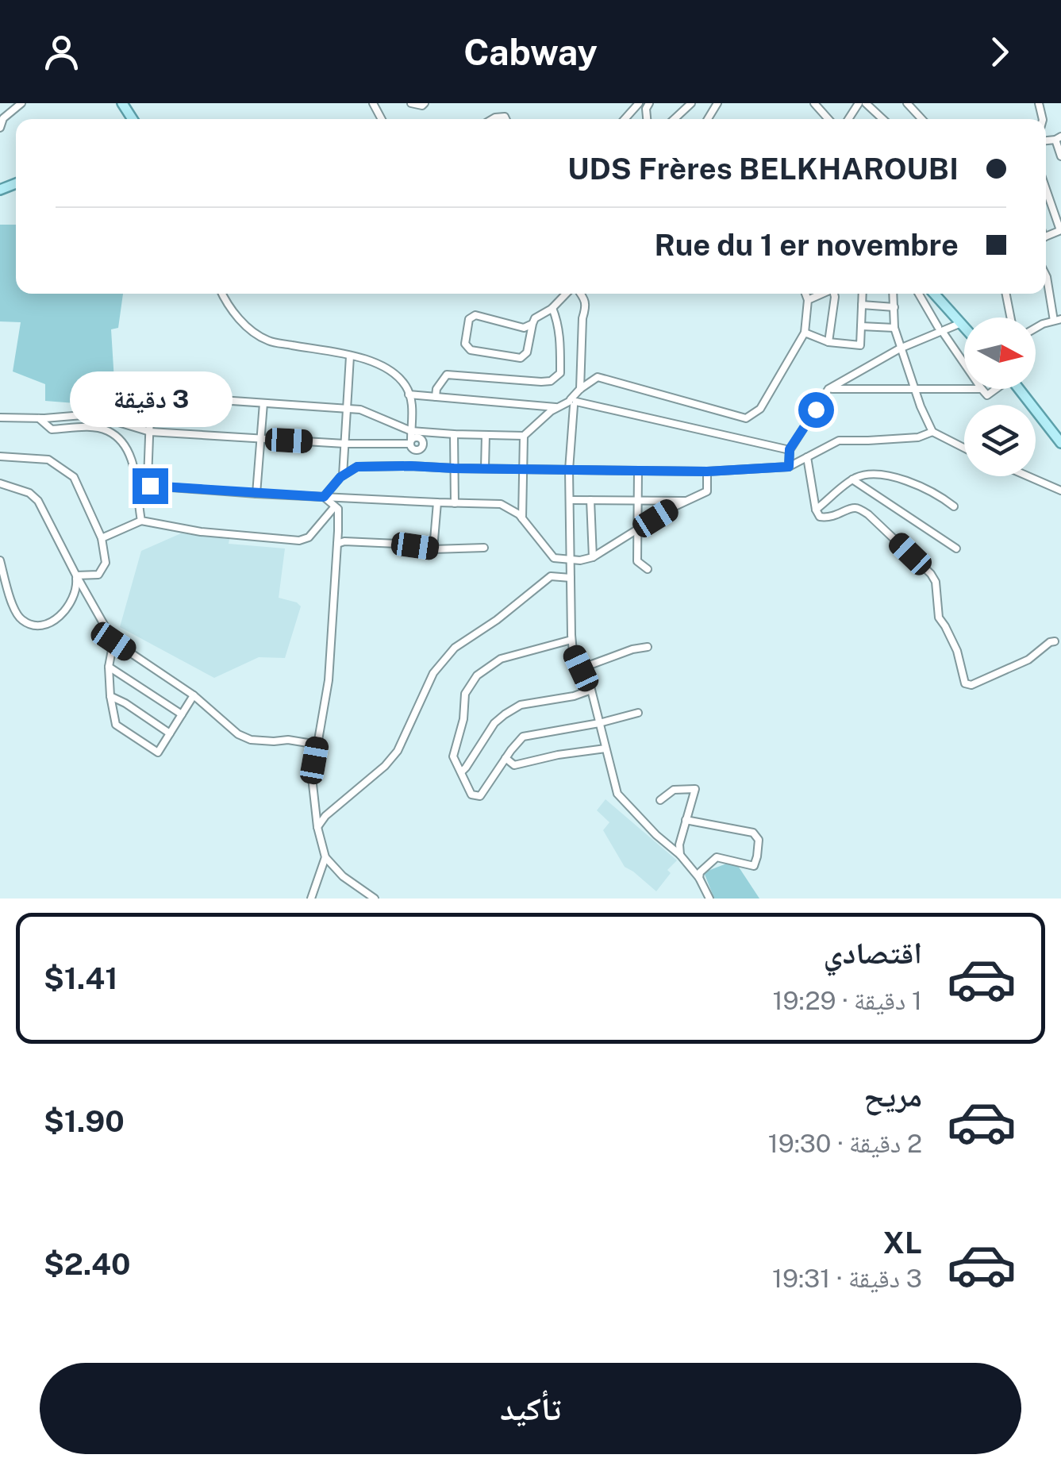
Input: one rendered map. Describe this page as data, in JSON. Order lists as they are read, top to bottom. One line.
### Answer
{"north":"right","page":{"header":"Cabway","banner":["UDS Frères BELKHAROUBI","Rue du 1 er novembre"],"bubble":"3 دقيقة","list":[{"name":"اقتصادي","note":"1 دقيقة · 19:29","value":"$1.41"},{"name":"مريح","note":"2 دقيقة · 19:30","value":"$1.90"},{"name":"XL","note":"3 دقيقة · 19:31","value":"$2.40"}],"buttons":"تأكيد"}}
